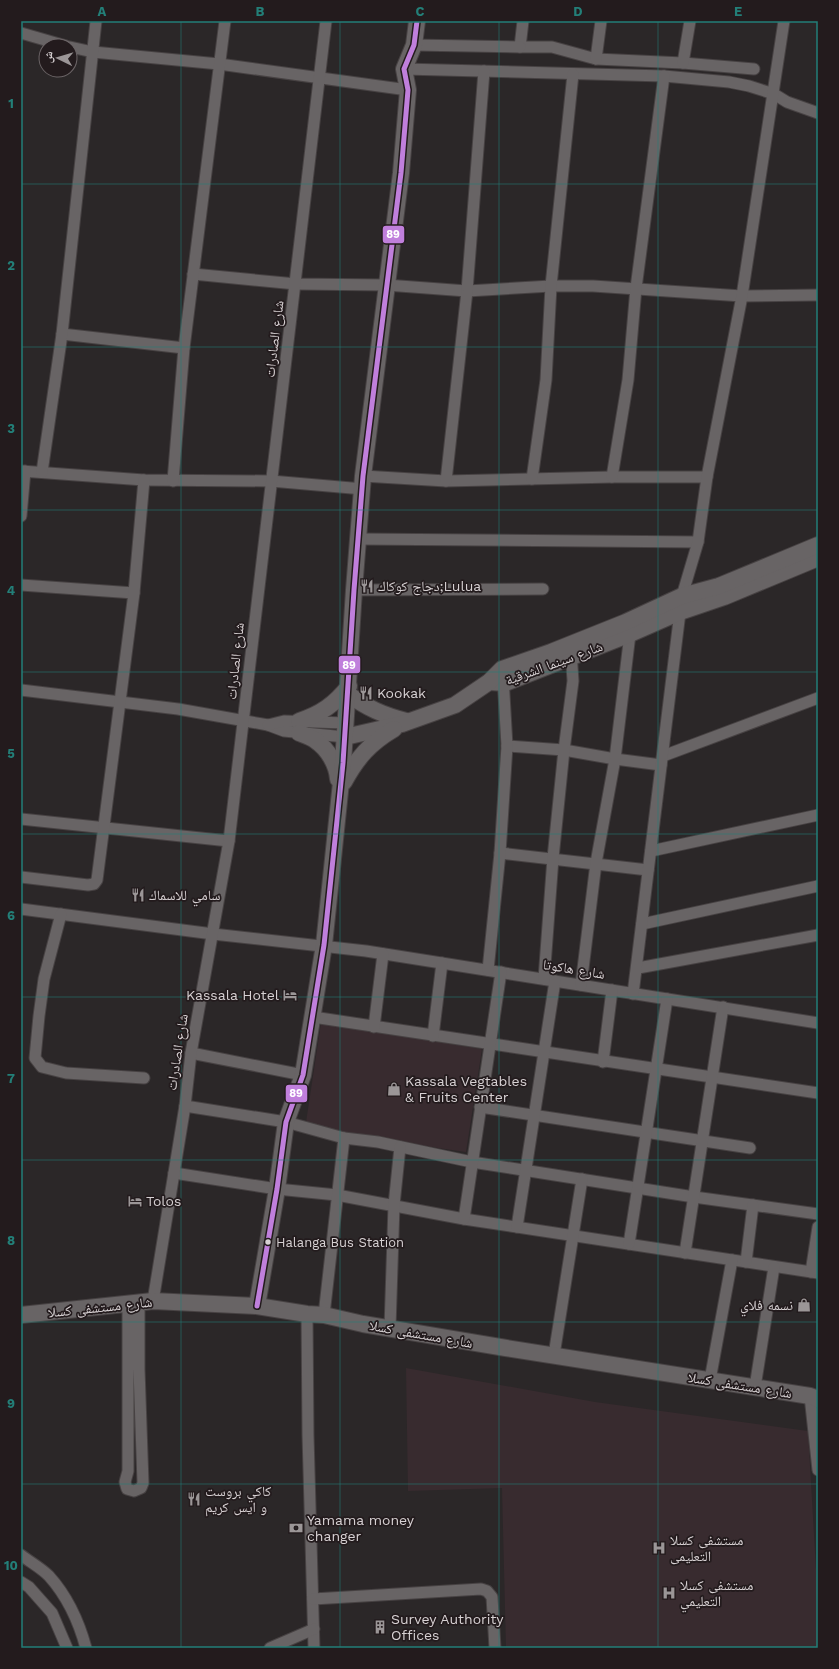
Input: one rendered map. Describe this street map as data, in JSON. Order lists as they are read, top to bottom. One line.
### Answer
{"streets":{"main road":["شارع سينما الشرقية","شارع مستشفى كسلا"],"street":["شارع الصادرات","شارع هاكوتا"]},"crossings":[["شارع الصادرات","شارع هاكوتا"],["شارع الصادرات","شارع مستشفى كسلا"]],"places":{"restaurant":["دجاج كوكاك;Lulua","Kookak","سامي للاسماك","كاكي بروست و ايس كريم"],"hotel":["Kassala Hotel","Tolos"],"shop":["Kassala Vegtables & Fruits Center","نسمه فلاي"],"other":["Halanga Bus Station"],"bank":["Yamama money changer"],"hospital":["مستشفى كسلا التعليمى","مستشفى كسلا التعليمي"],"building":["Survey Authority Offices"]},"lines":["transit line 89"],"north":"left","grid":{"columns":["A","B","C","D","E"],"rows":["1","2","3","4","5","6","7","8","9","10"]}}
